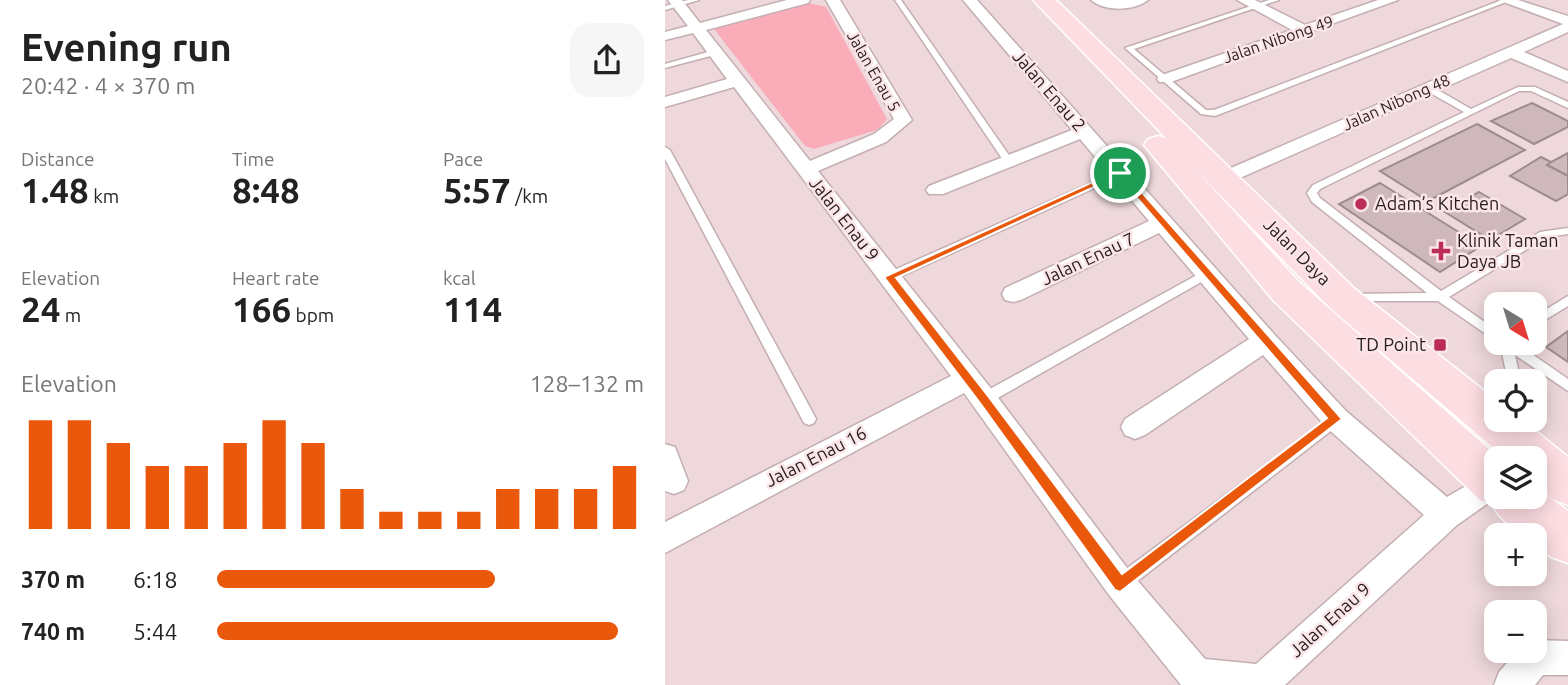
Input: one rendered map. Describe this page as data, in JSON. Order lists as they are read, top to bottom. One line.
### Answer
{"streets":{"main road":["Jalan Daya"],"street":["Jalan Nibong 49","Jalan Enau 5","Jalan Enau 2","Jalan Nibong 48","Jalan Enau 9","Jalan Enau 7","Jalan Enau 16"]},"crossings":[["Jalan Enau 5","Jalan Enau 9"],["Jalan Enau 2","Jalan Enau 9"],["Jalan Enau 2","Jalan Enau 7"],["Jalan Nibong 48","Jalan Daya"],["Jalan Enau 9","Jalan Enau 16"]],"places":{"other":["Adam’s Kitchen"],"health":["Klinik Taman Daya JB"],"transit":["TD Point"]},"north":"bottom right","page":{"heading":["Evening run","20:42 · 4 × 370 m"],"stats":[["Distance","1.48 km"],["Time","8:48"],["Pace","5:57 /km"],["Elevation","24 m"],["Heart rate","166 bpm"],["kcal","114"]],"map_buttons":["+","−"],"chart":["Elevation","128–132 m"],"list":[{"name":"370 m","note":"6:18"},{"name":"740 m","note":"5:44"}]}}
